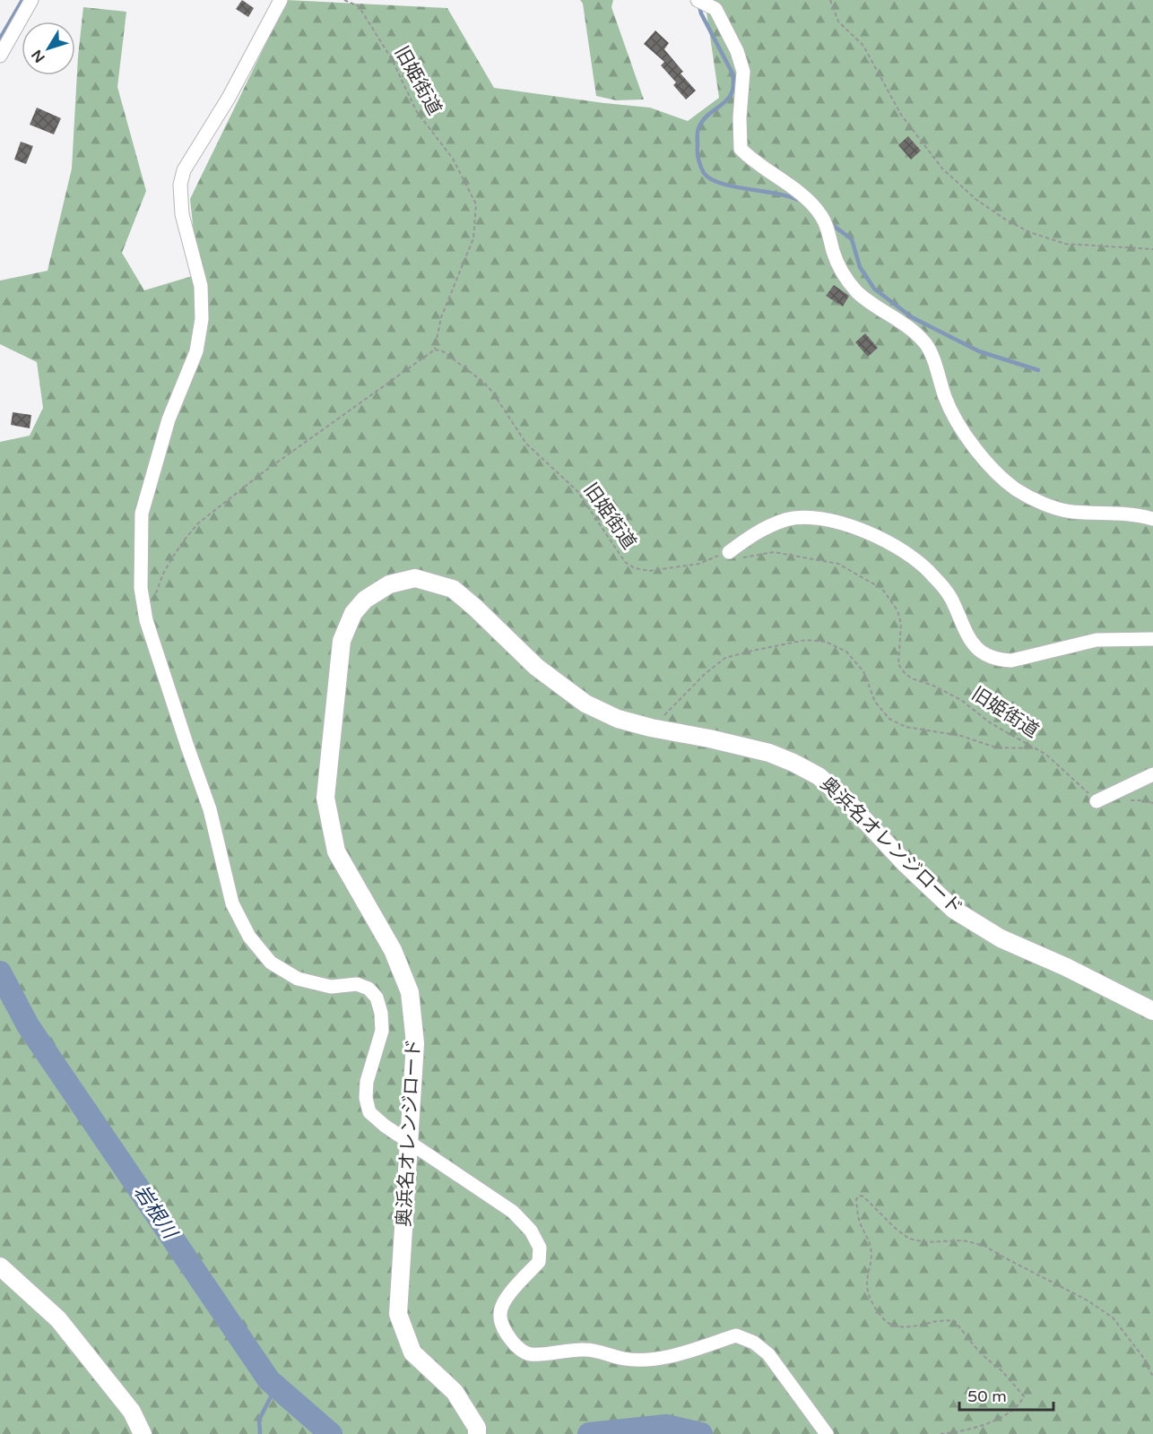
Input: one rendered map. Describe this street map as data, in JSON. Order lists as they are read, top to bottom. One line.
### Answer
{"streets":{"street":["奥浜名オレンジロード"],"path":["旧姫街道"]},"water":["岩根川"],"scale_bar":"50 m","north":"bottom left"}
